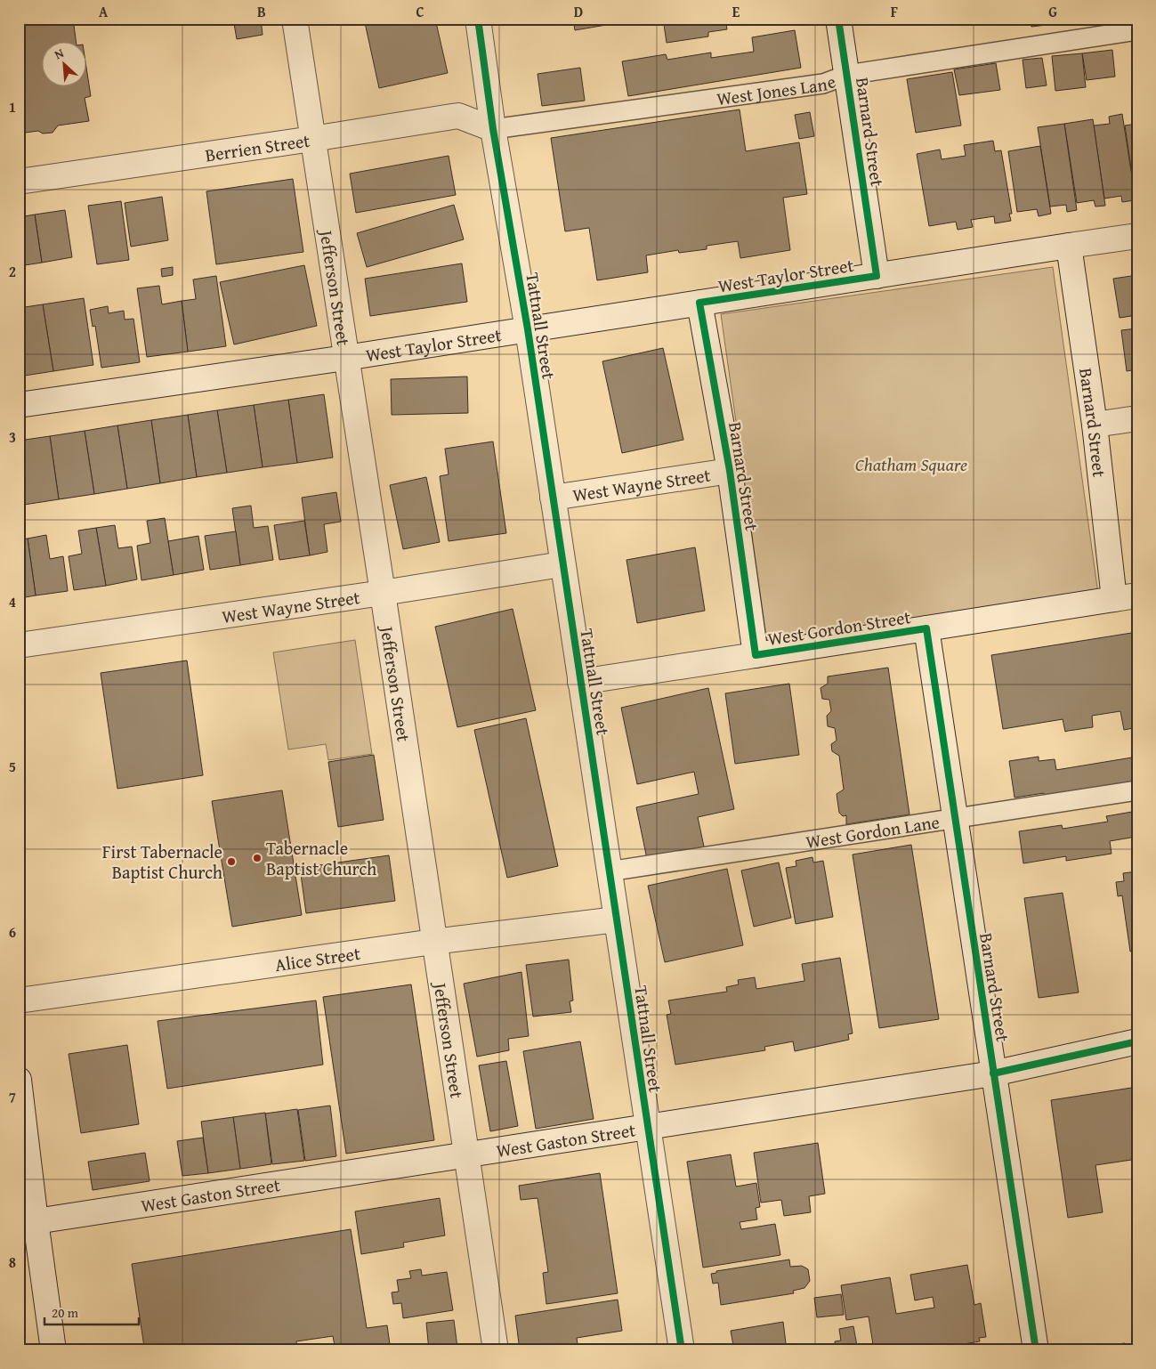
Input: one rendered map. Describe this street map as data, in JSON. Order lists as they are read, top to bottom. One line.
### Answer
{"streets":{"street":["Barnard Street","Berrien Street","West Taylor Street","Jefferson Street","Tattnall Street","West Wayne Street","West Gordon Street","Alice Street","West Gaston Street"],"lane":["West Jones Lane","West Gordon Lane"]},"crossings":[["West Jones Lane","Barnard Street"],["West Jones Lane","Berrien Street"],["West Jones Lane","Tattnall Street"],["Barnard Street","West Taylor Street"],["Barnard Street","West Wayne Street"],["Barnard Street","West Gordon Street"],["Barnard Street","West Gordon Lane"],["Barnard Street","West Gaston Street"],["Berrien Street","Jefferson Street"],["Berrien Street","Tattnall Street"],["West Taylor Street","Jefferson Street"],["West Taylor Street","Tattnall Street"],["Jefferson Street","West Wayne Street"],["Jefferson Street","Alice Street"],["Jefferson Street","West Gaston Street"],["Tattnall Street","West Wayne Street"],["Tattnall Street","West Gordon Street"],["Tattnall Street","West Gordon Lane"],["Tattnall Street","Alice Street"],["Tattnall Street","West Gaston Street"]],"parks":["Chatham Square"],"places":["Tabernacle Baptist Church","First Tabernacle Baptist Church"],"scale_bar":"20 m","north":"top left","grid":{"columns":["A","B","C","D","E","F","G"],"rows":["1","2","3","4","5","6","7","8"]}}
